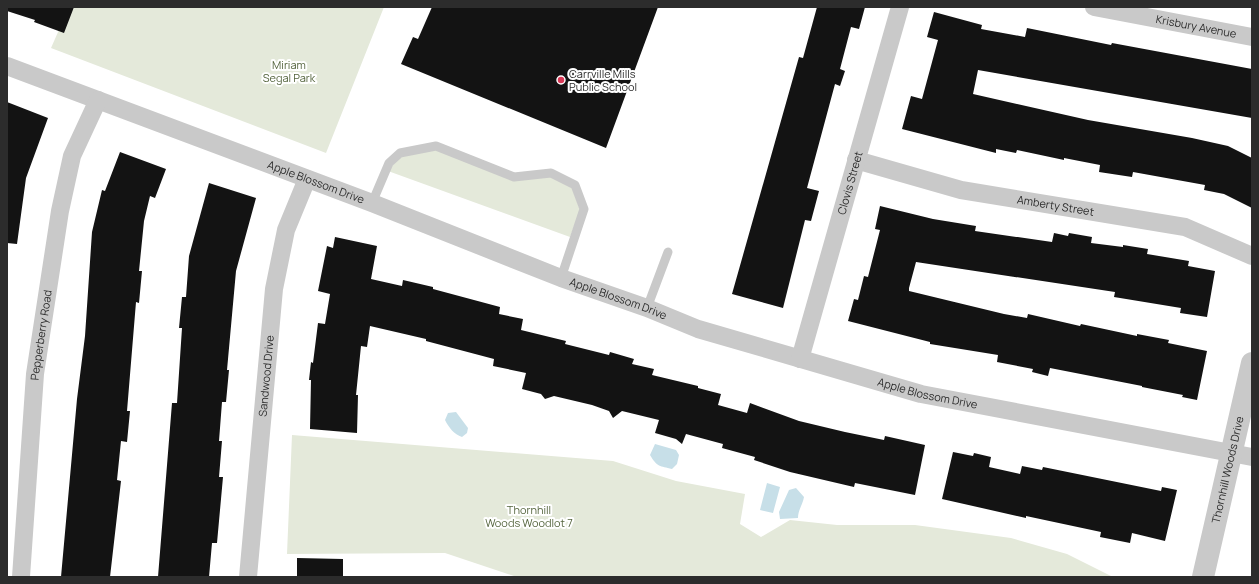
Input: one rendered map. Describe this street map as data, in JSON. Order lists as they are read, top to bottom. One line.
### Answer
{"streets":{"street":["Krisbury Avenue","Apple Blossom Drive","Clovis Street","Amberty Street","Pepperberry Road","Sandwood Drive","Thornhill Woods Drive"]},"crossings":[["Apple Blossom Drive","Clovis Street"],["Apple Blossom Drive","Pepperberry Road"],["Apple Blossom Drive","Sandwood Drive"],["Apple Blossom Drive","Thornhill Woods Drive"],["Clovis Street","Amberty Street"]],"parks":["Miriam Segal Park","Thornhill Woods Woodlot 7"],"places":["Carrville Mills Public School"]}
